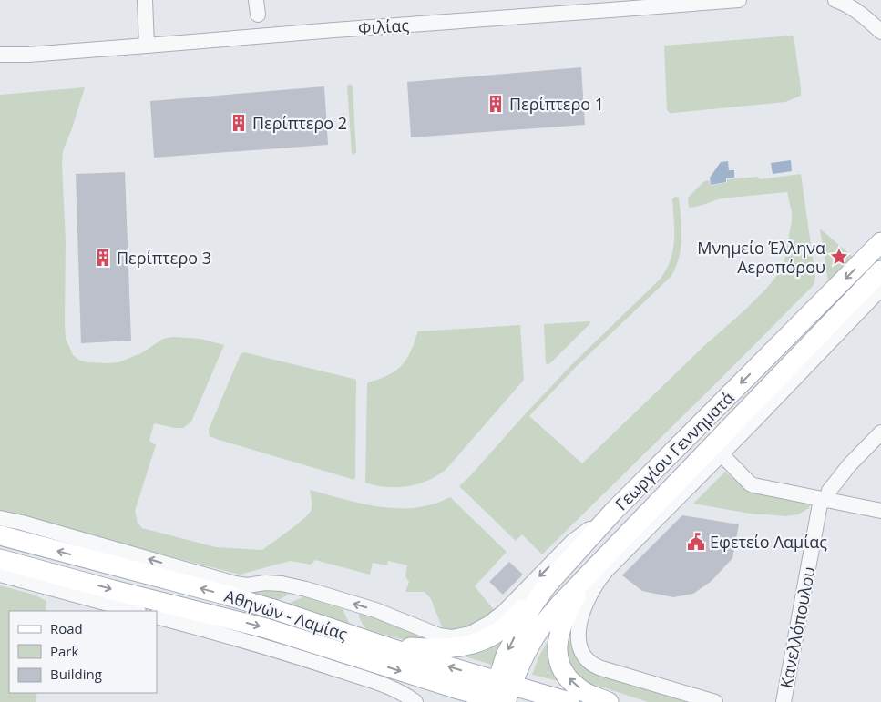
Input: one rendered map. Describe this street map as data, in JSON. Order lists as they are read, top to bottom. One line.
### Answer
{"streets":{"main road":["Γεωργίου Γεννηματά","Αθηνών - Λαμίας"],"street":["Φιλίας","Κανελλόπουλου"]},"crossings":[["Γεωργίου Γεννηματά","Αθηνών - Λαμίας"]],"places":{"building":["Περίπτερο 1","Περίπτερο 2","Περίπτερο 3"],"place":["Μνημείο Έλληνα Αεροπόρου"],"public building":["Εφετείο Λαμίας"]},"legend":["Road","Park","Building"]}
